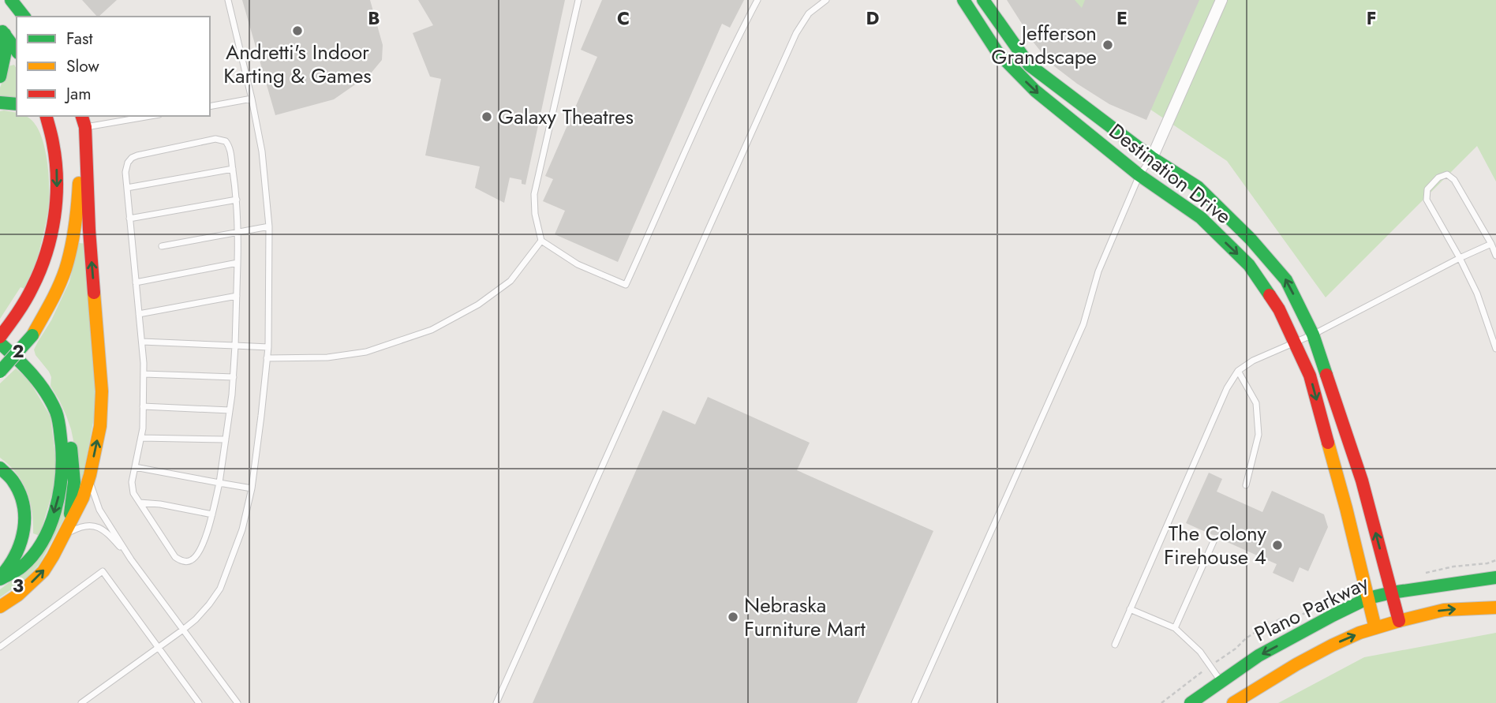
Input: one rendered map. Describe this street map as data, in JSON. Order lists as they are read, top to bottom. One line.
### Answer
{"streets":{"street":["Destination Drive","Plano Parkway"]},"crossings":[["Destination Drive","Plano Parkway"]],"places":["Andretti's Indoor Karting & Games","Jefferson Grandscape","Galaxy Theatres","The Colony Firehouse 4","Nebraska Furniture Mart"],"legend":["Fast","Slow","Jam"],"grid":{"columns":["B","C","D","E","F"],"rows":["2","3"]}}
